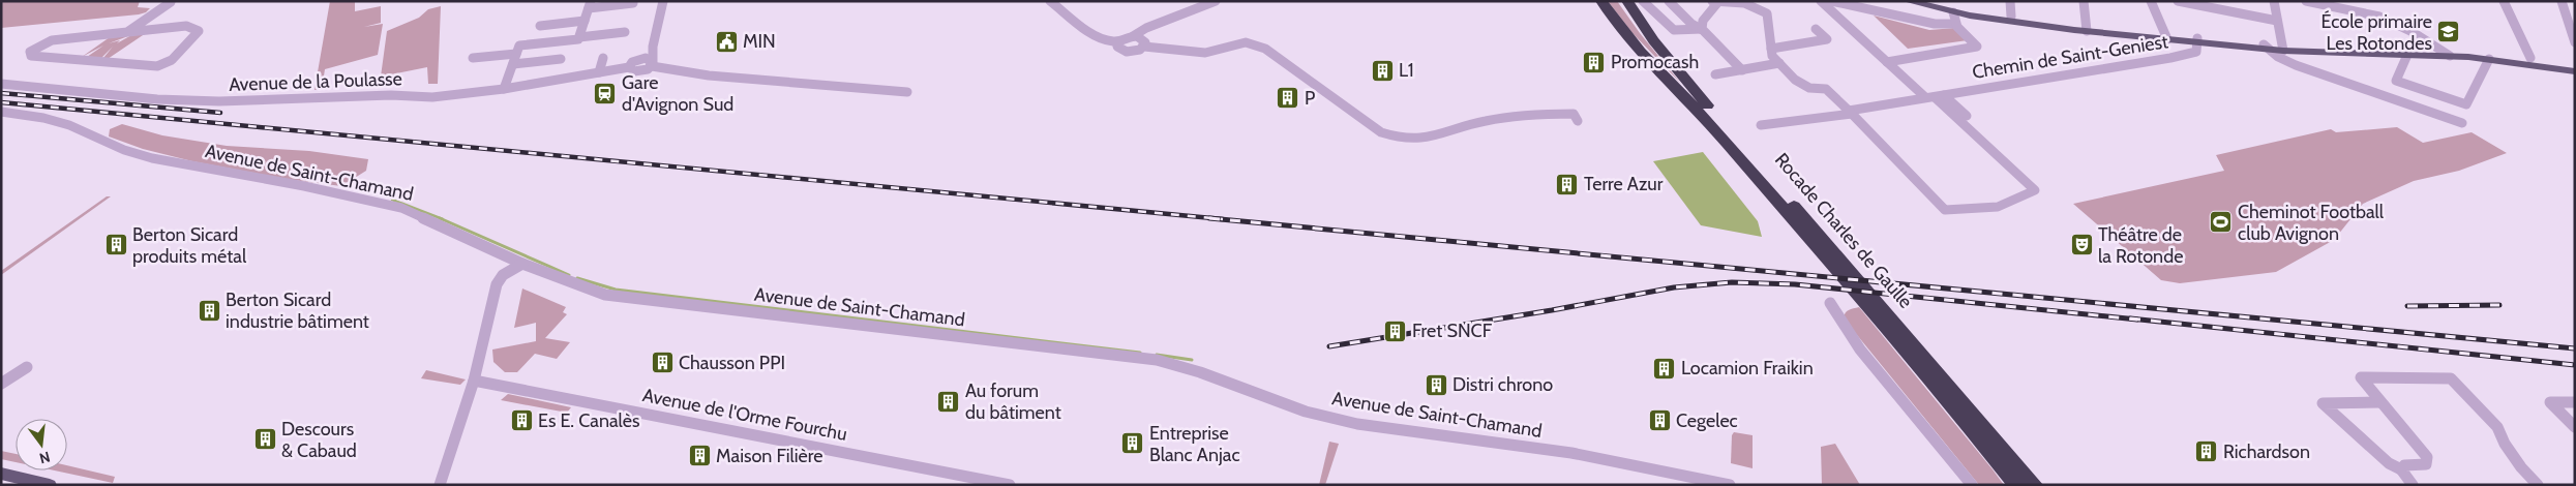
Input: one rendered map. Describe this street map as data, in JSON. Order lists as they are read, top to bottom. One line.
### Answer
{"streets":{"highway":["Rocade Charles de Gaulle"],"street":["Chemin de Saint-Geniest","Avenue de la Poulasse","Avenue de Saint-Chamand","Avenue de l'Orme Fourchu"]},"places":{"school or university":["École primaire Les Rotondes"],"public building":["MIN"],"building":["Promocash","L1","P","Terre Azur","Berton Sicard produits métal","Berton Sicard industrie bâtiment","Fret SNCF","Chausson PPI","Locamion Fraikin","Distri chrono","Au forum du bâtiment","Es E. Canalès","Cegelec","Descours & Cabaud","Entreprise Blanc Anjac","Richardson","Maison Filière"],"station":["Gare d'Avignon Sud"],"sports":["Cheminot Football club Avignon"],"theatre":["Théâtre de la Rotonde"]},"north":"bottom"}
